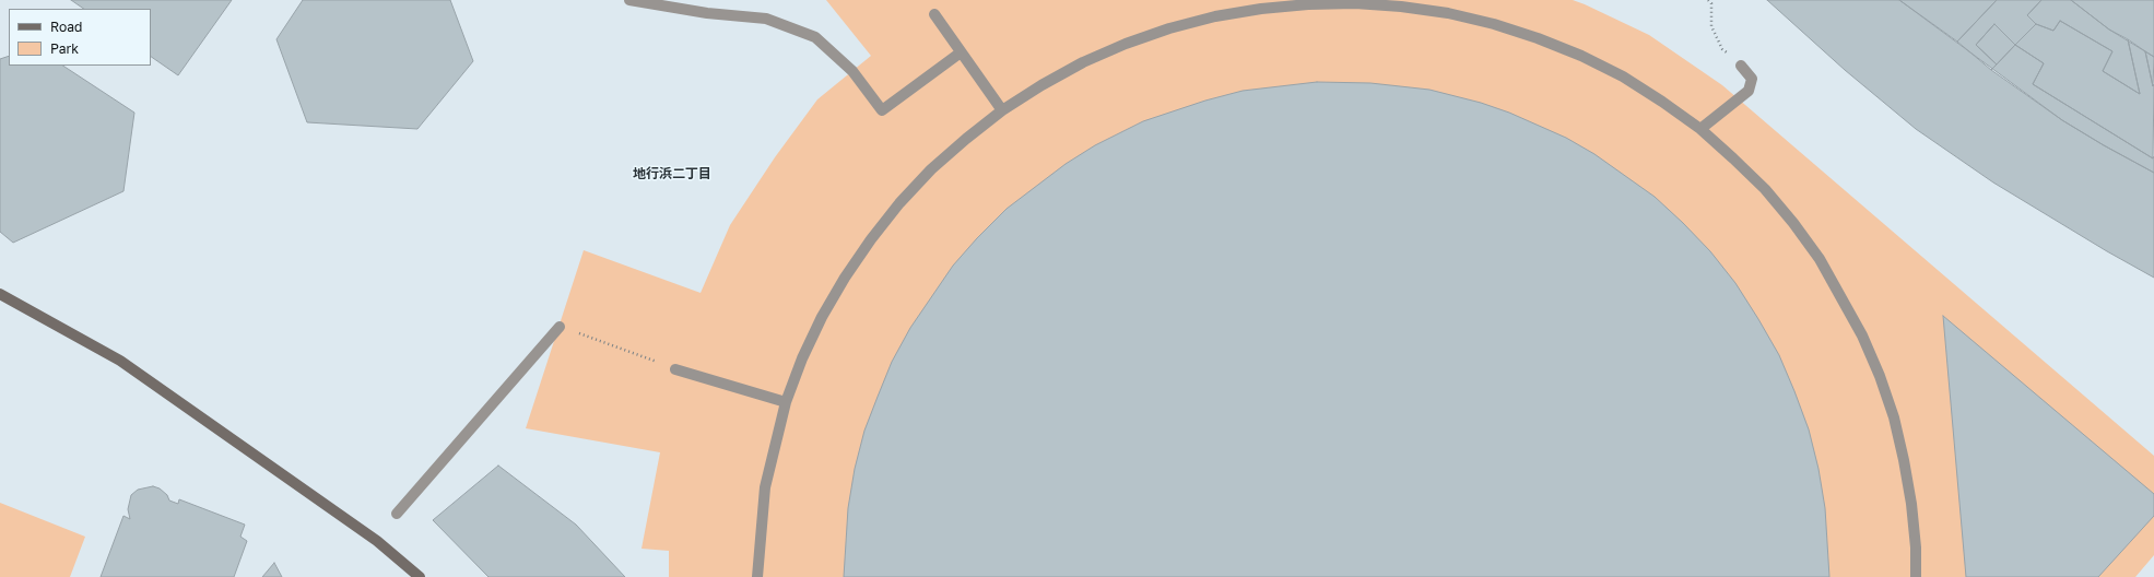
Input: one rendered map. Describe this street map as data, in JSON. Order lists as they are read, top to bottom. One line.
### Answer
{"districts":["地行浜二丁目"],"legend":["Road","Park"]}
